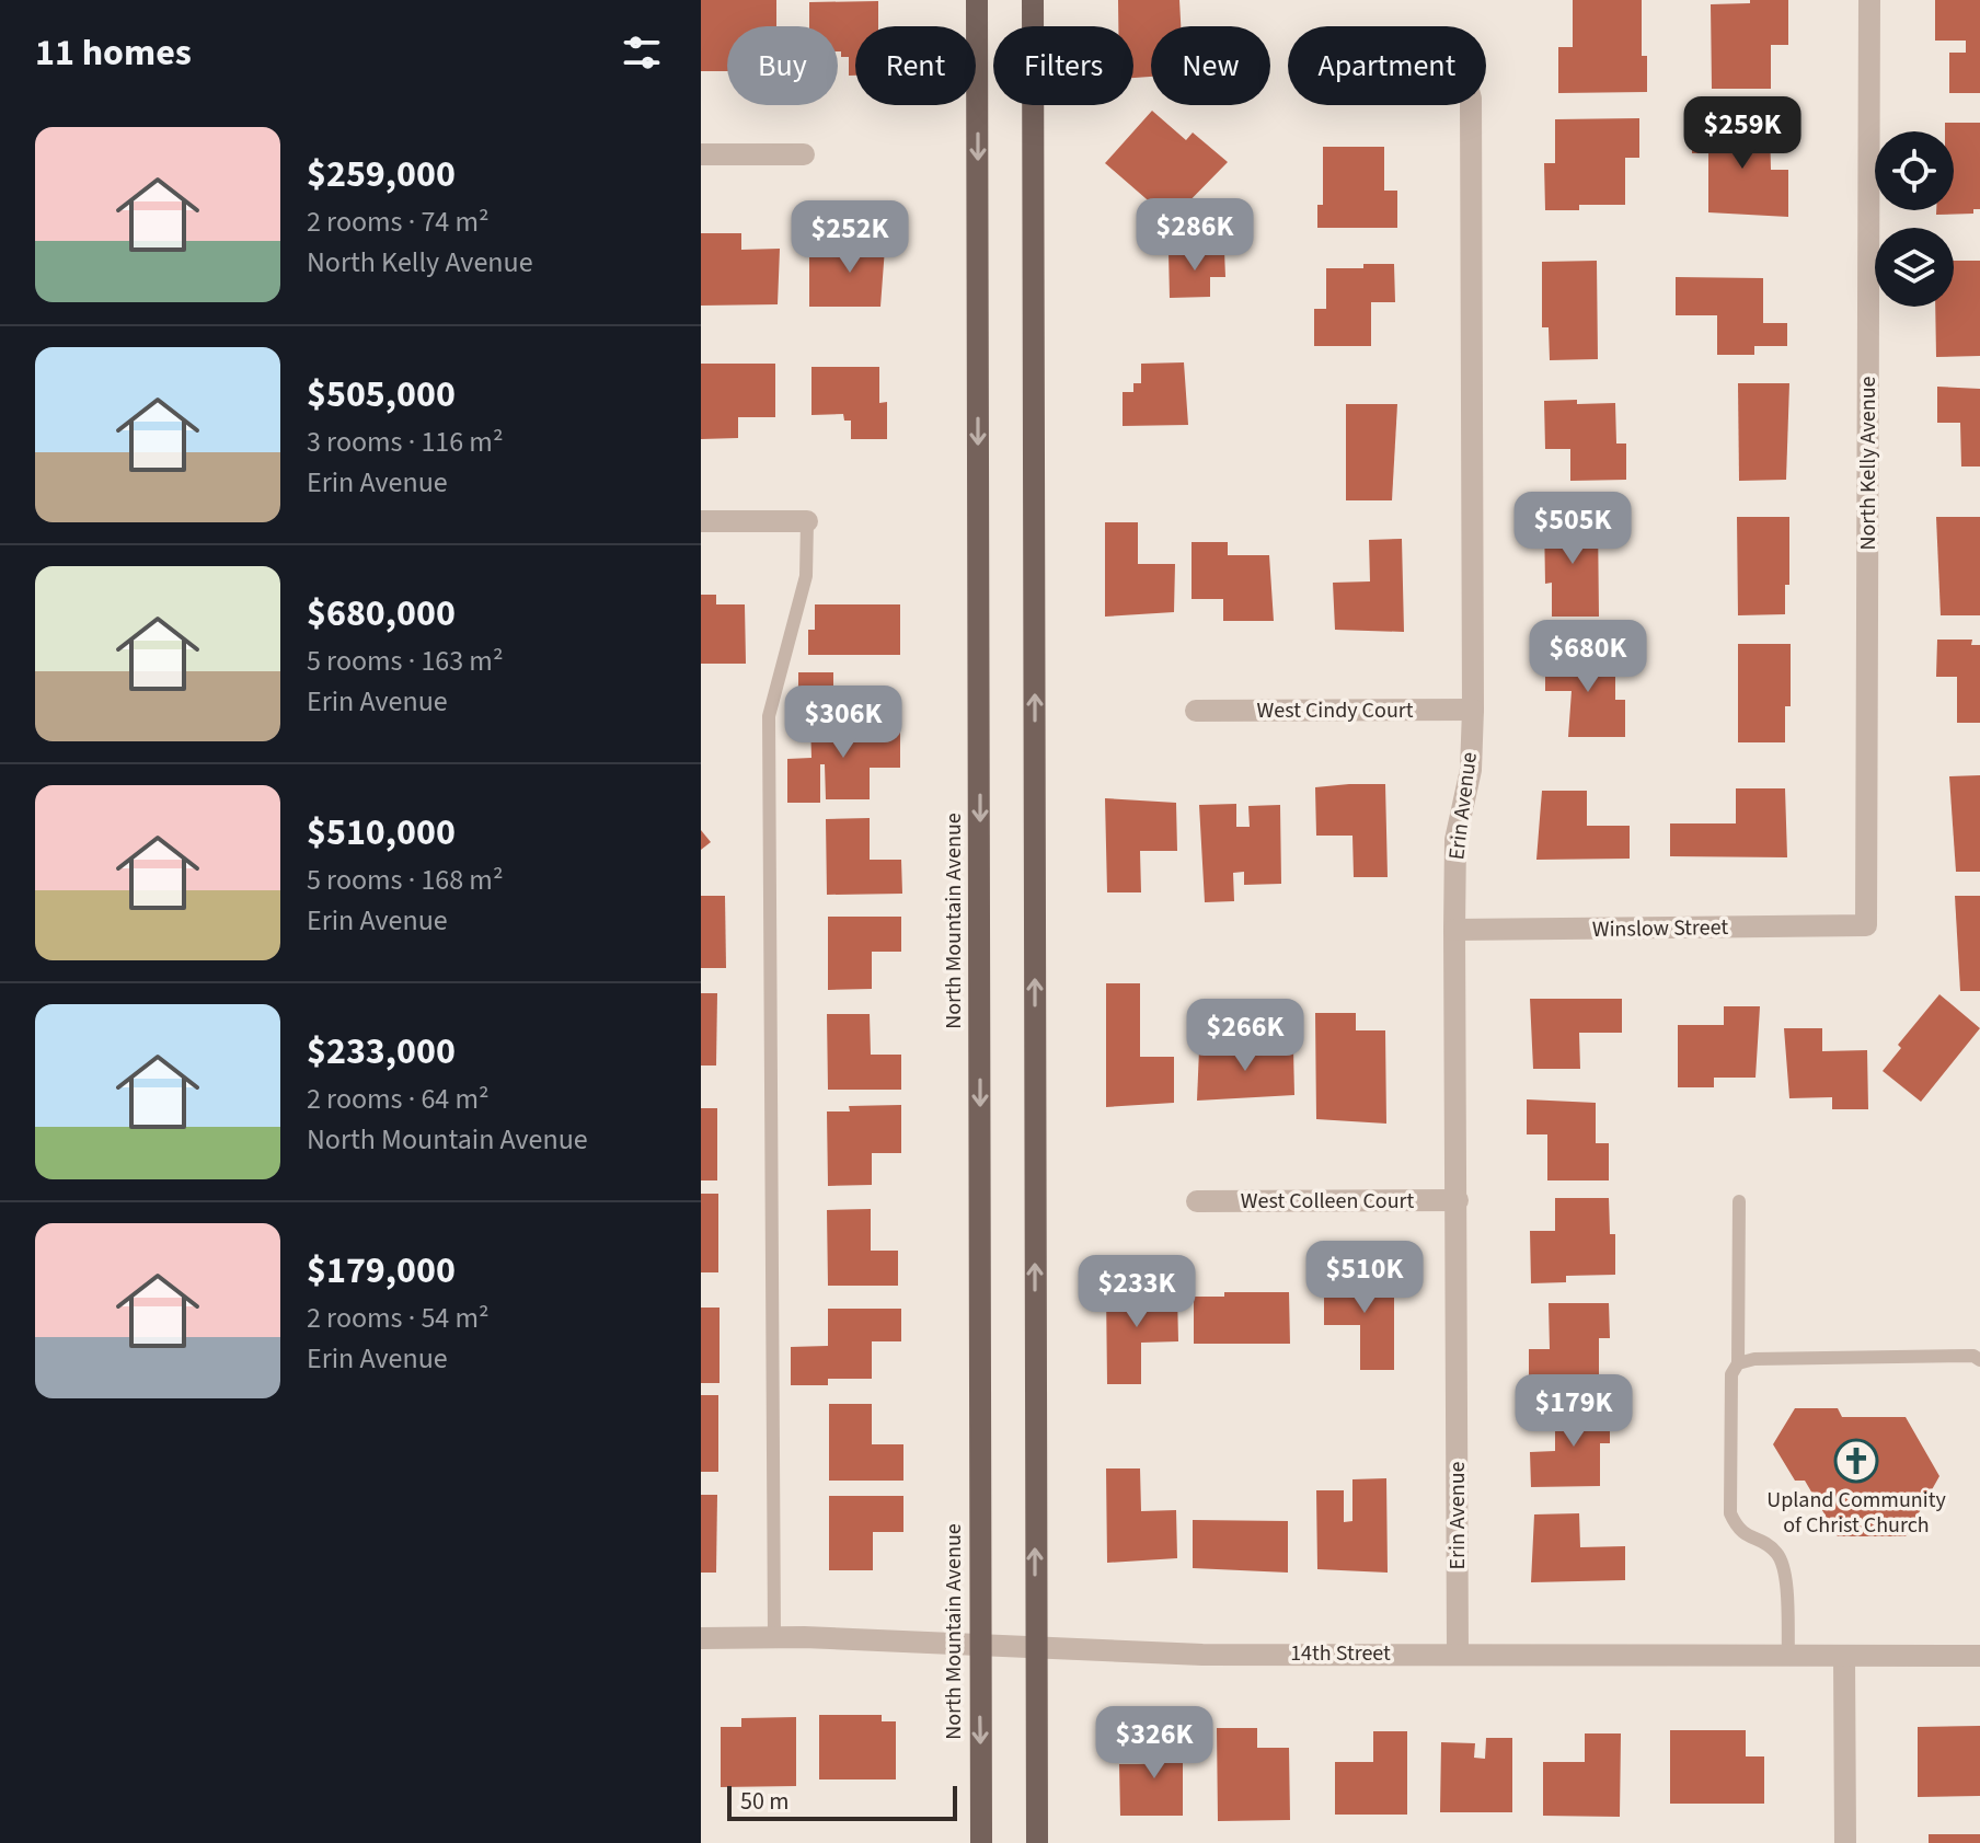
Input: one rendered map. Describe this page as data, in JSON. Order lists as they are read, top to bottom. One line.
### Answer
{"streets":{"main road":["North Mountain Avenue"],"street":["North Kelly Avenue","West Cindy Court","Erin Avenue","Winslow Street","West Colleen Court","14th Street"]},"crossings":[["North Kelly Avenue","Winslow Street"],["West Cindy Court","Erin Avenue"],["Erin Avenue","Winslow Street"],["Erin Avenue","West Colleen Court"],["Erin Avenue","14th Street"],["North Mountain Avenue","14th Street"]],"places":{"church":["Upland Community of Christ Church"]},"scale_bar":"50 m","page":{"heading":"11 homes","chip":["Buy","Rent","Filters","New","Apartment"],"price":["$259K","$286K","$252K","$505K","$680K","$306K","$266K","$510K","$233K","$179K","$326K"],"list":[{"name":"$259,000","note":"2 rooms · 74 m² · North Kelly Avenue"},{"name":"$505,000","note":"3 rooms · 116 m² · Erin Avenue"},{"name":"$680,000","note":"5 rooms · 163 m² · Erin Avenue"},{"name":"$510,000","note":"5 rooms · 168 m² · Erin Avenue"},{"name":"$233,000","note":"2 rooms · 64 m² · North Mountain Avenue"},{"name":"$179,000","note":"2 rooms · 54 m² · Erin Avenue"}],"scale":"50 m"}}
